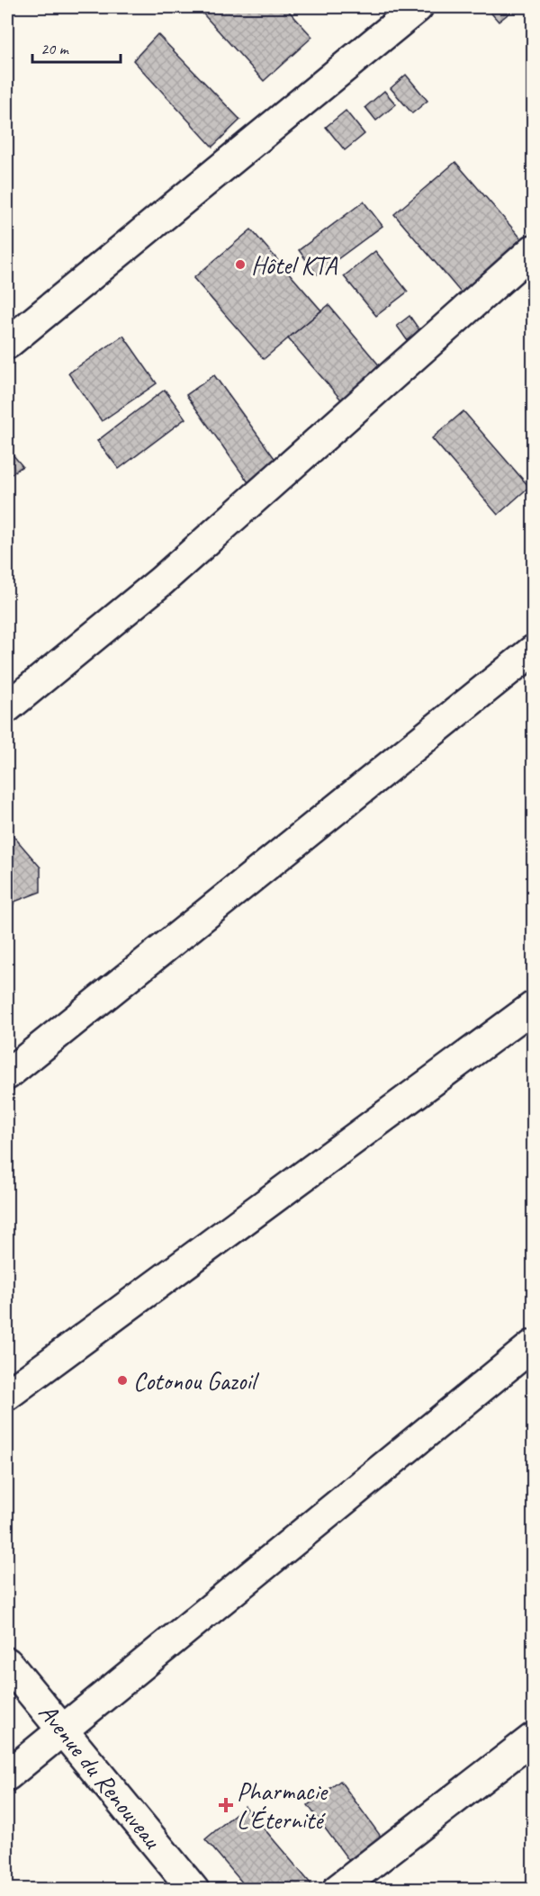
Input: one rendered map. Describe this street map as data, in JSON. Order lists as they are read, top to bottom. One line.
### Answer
{"streets":{"street":["Avenue du Renouveau"]},"places":{"other":["Hôtel KTA","Cotonou Gazoil"],"health":["Pharmacie L'Éternité"]},"scale_bar":"20 m"}
